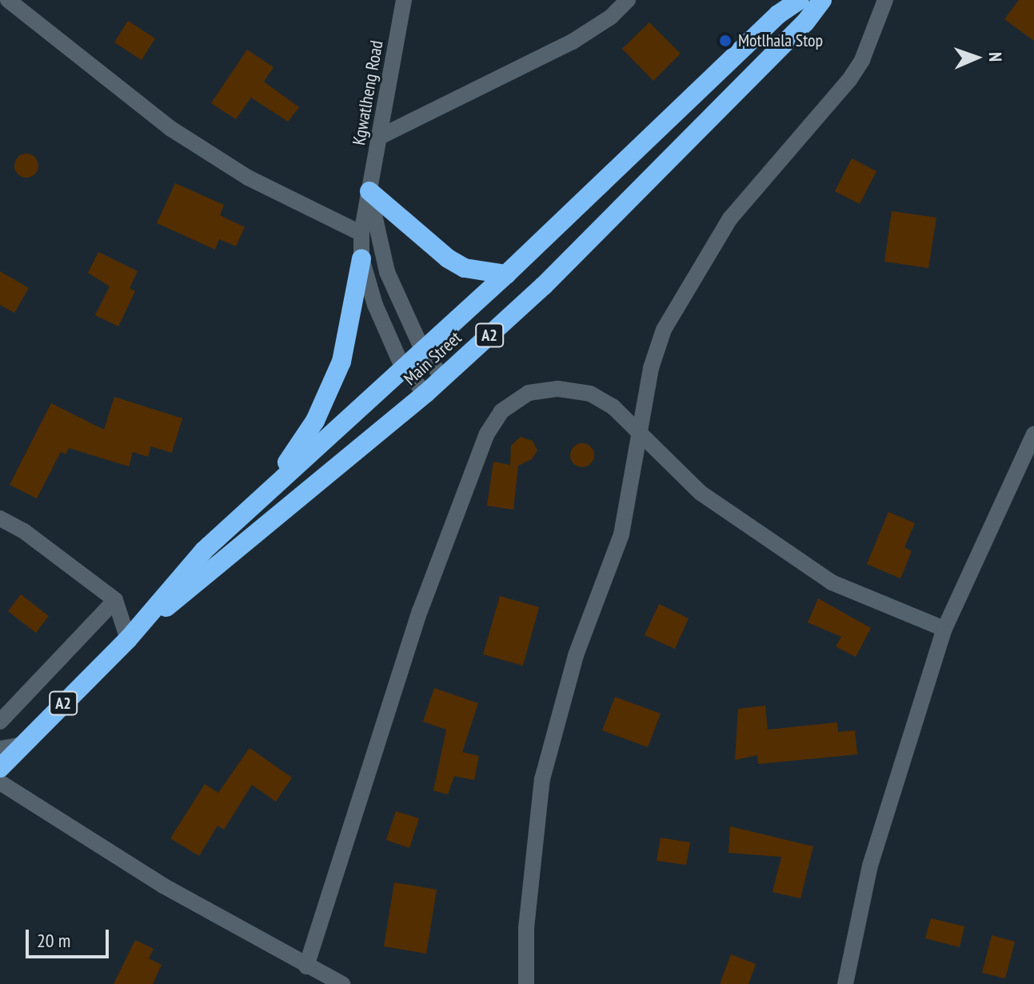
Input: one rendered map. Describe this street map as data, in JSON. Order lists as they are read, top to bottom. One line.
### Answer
{"streets":{"highway":["A2","Main Street"],"street":["Kgwatlheng Road"]},"crossings":[["Kgwatlheng Road","Main Street"]],"places":["Motlhala Stop"],"scale_bar":"20 m","north":"right"}
